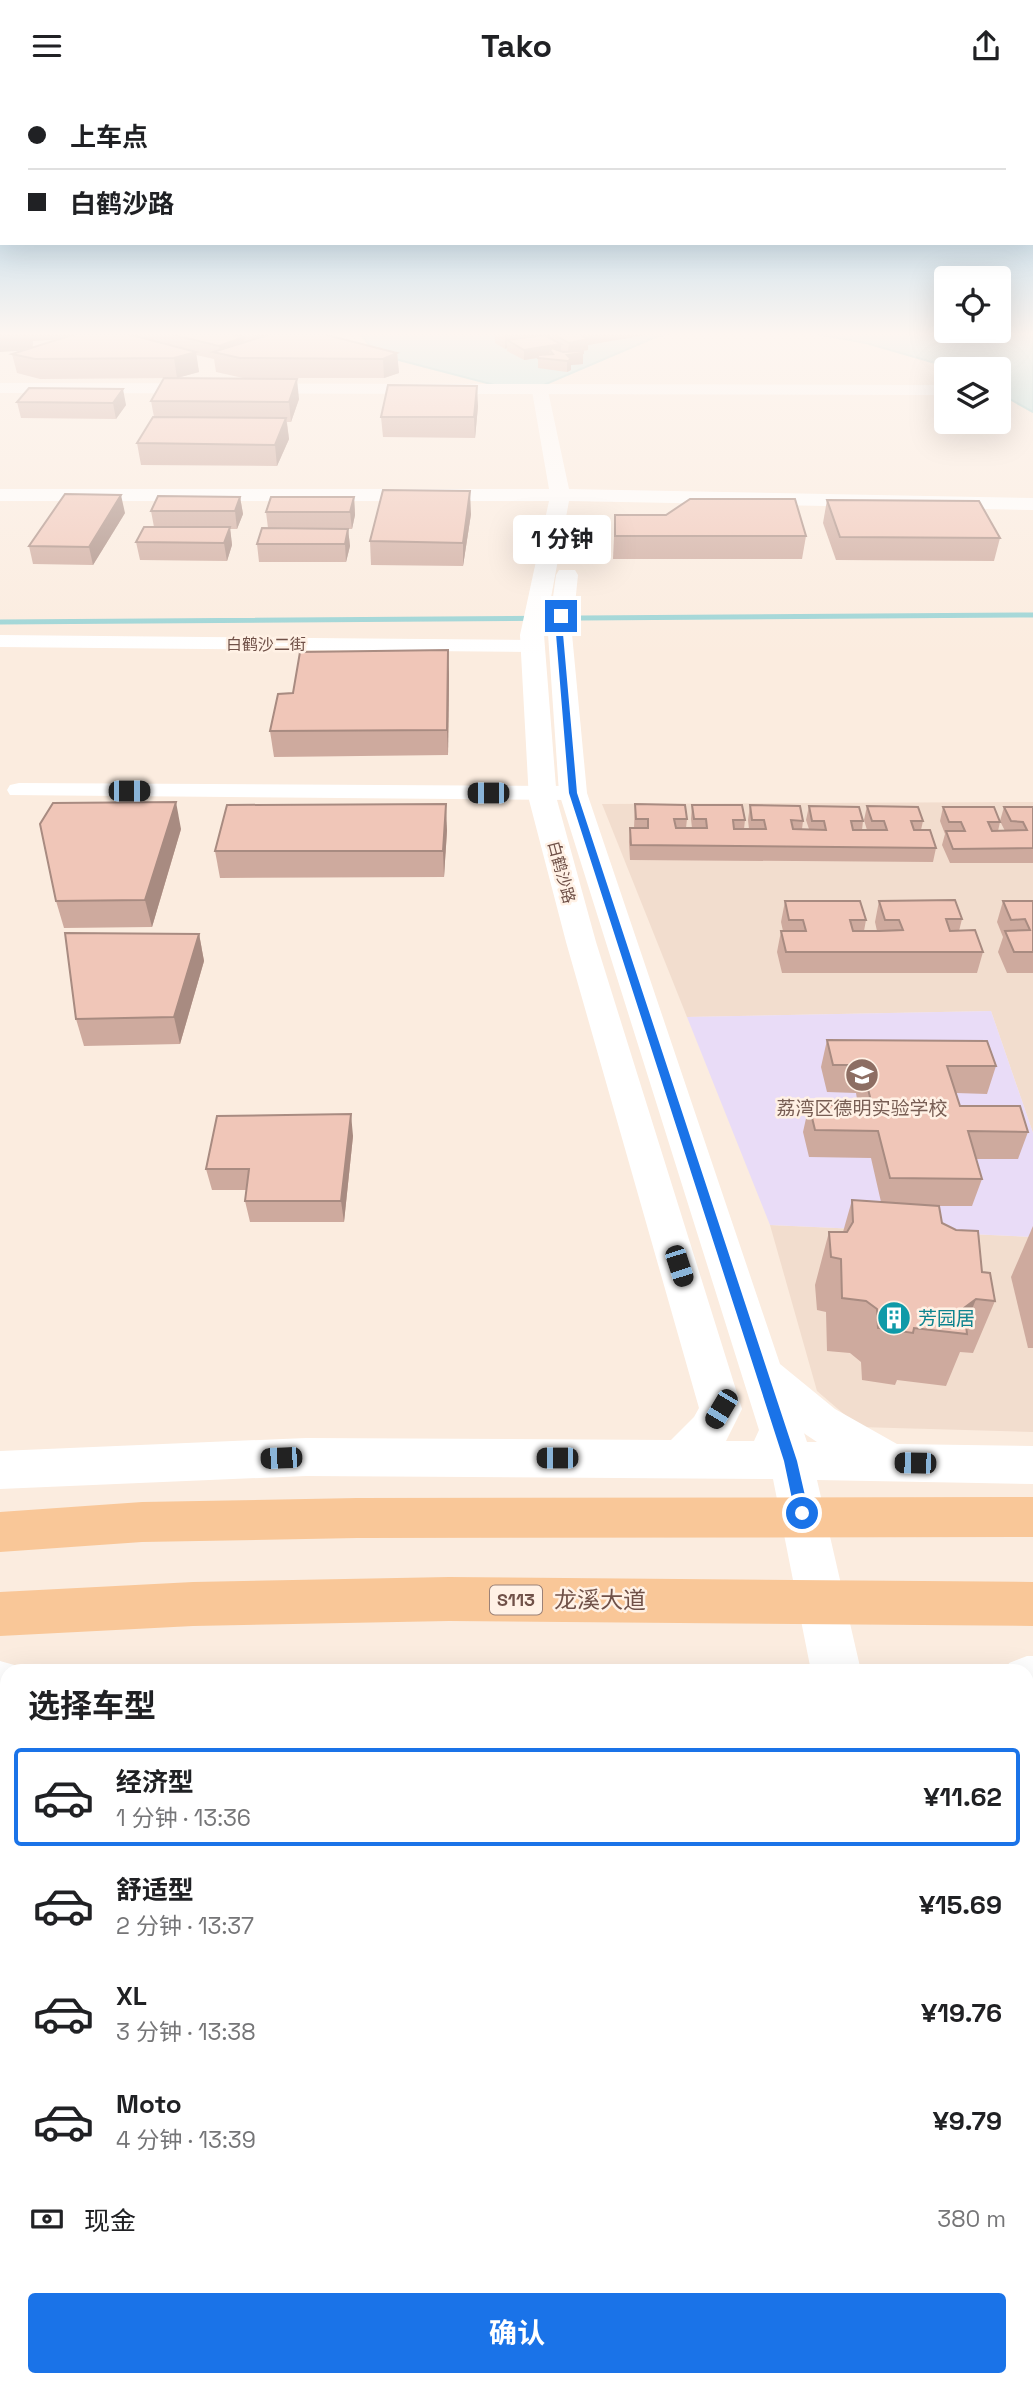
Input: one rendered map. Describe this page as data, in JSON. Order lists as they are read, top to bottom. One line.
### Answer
{"streets":{"main road":["S113","龙溪大道"],"street":["白鹤沙二街","白鹤沙路"]},"crossings":[["白鹤沙二街","白鹤沙路"]],"places":{"school or university":["荔湾区德明实验学校"],"building":["芳园居"]},"page":{"header":"Tako","banner":["上车点","白鹤沙路"],"bubble":"1 分钟","heading":"选择车型","list":[{"name":"经济型","note":"1 分钟 · 13:36","value":"¥11.62"},{"name":"舒适型","note":"2 分钟 · 13:37","value":"¥15.69"},{"name":"XL","note":"3 分钟 · 13:38","value":"¥19.76"},{"name":"Moto","note":"4 分钟 · 13:39","value":"¥9.79"}],"pay":["现金","380 m"],"buttons":"确认"}}
